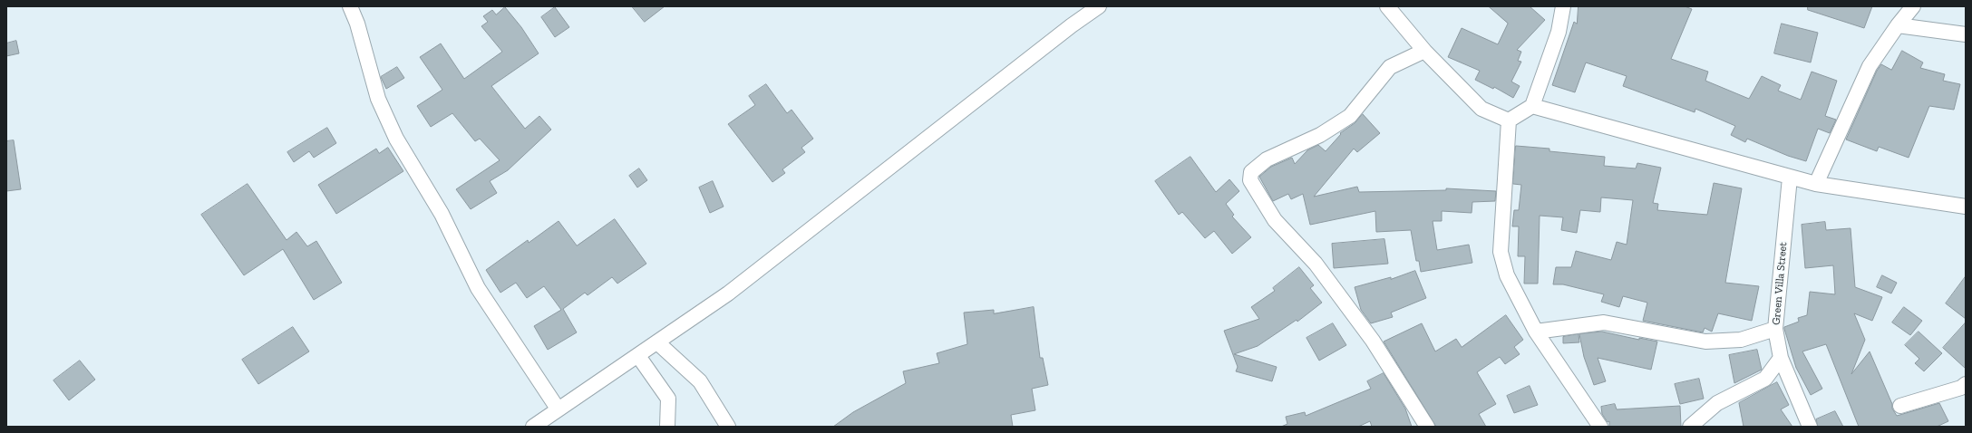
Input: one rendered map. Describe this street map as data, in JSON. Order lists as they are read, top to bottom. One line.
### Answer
{"streets":{"street":["Green Villa Street"]}}
